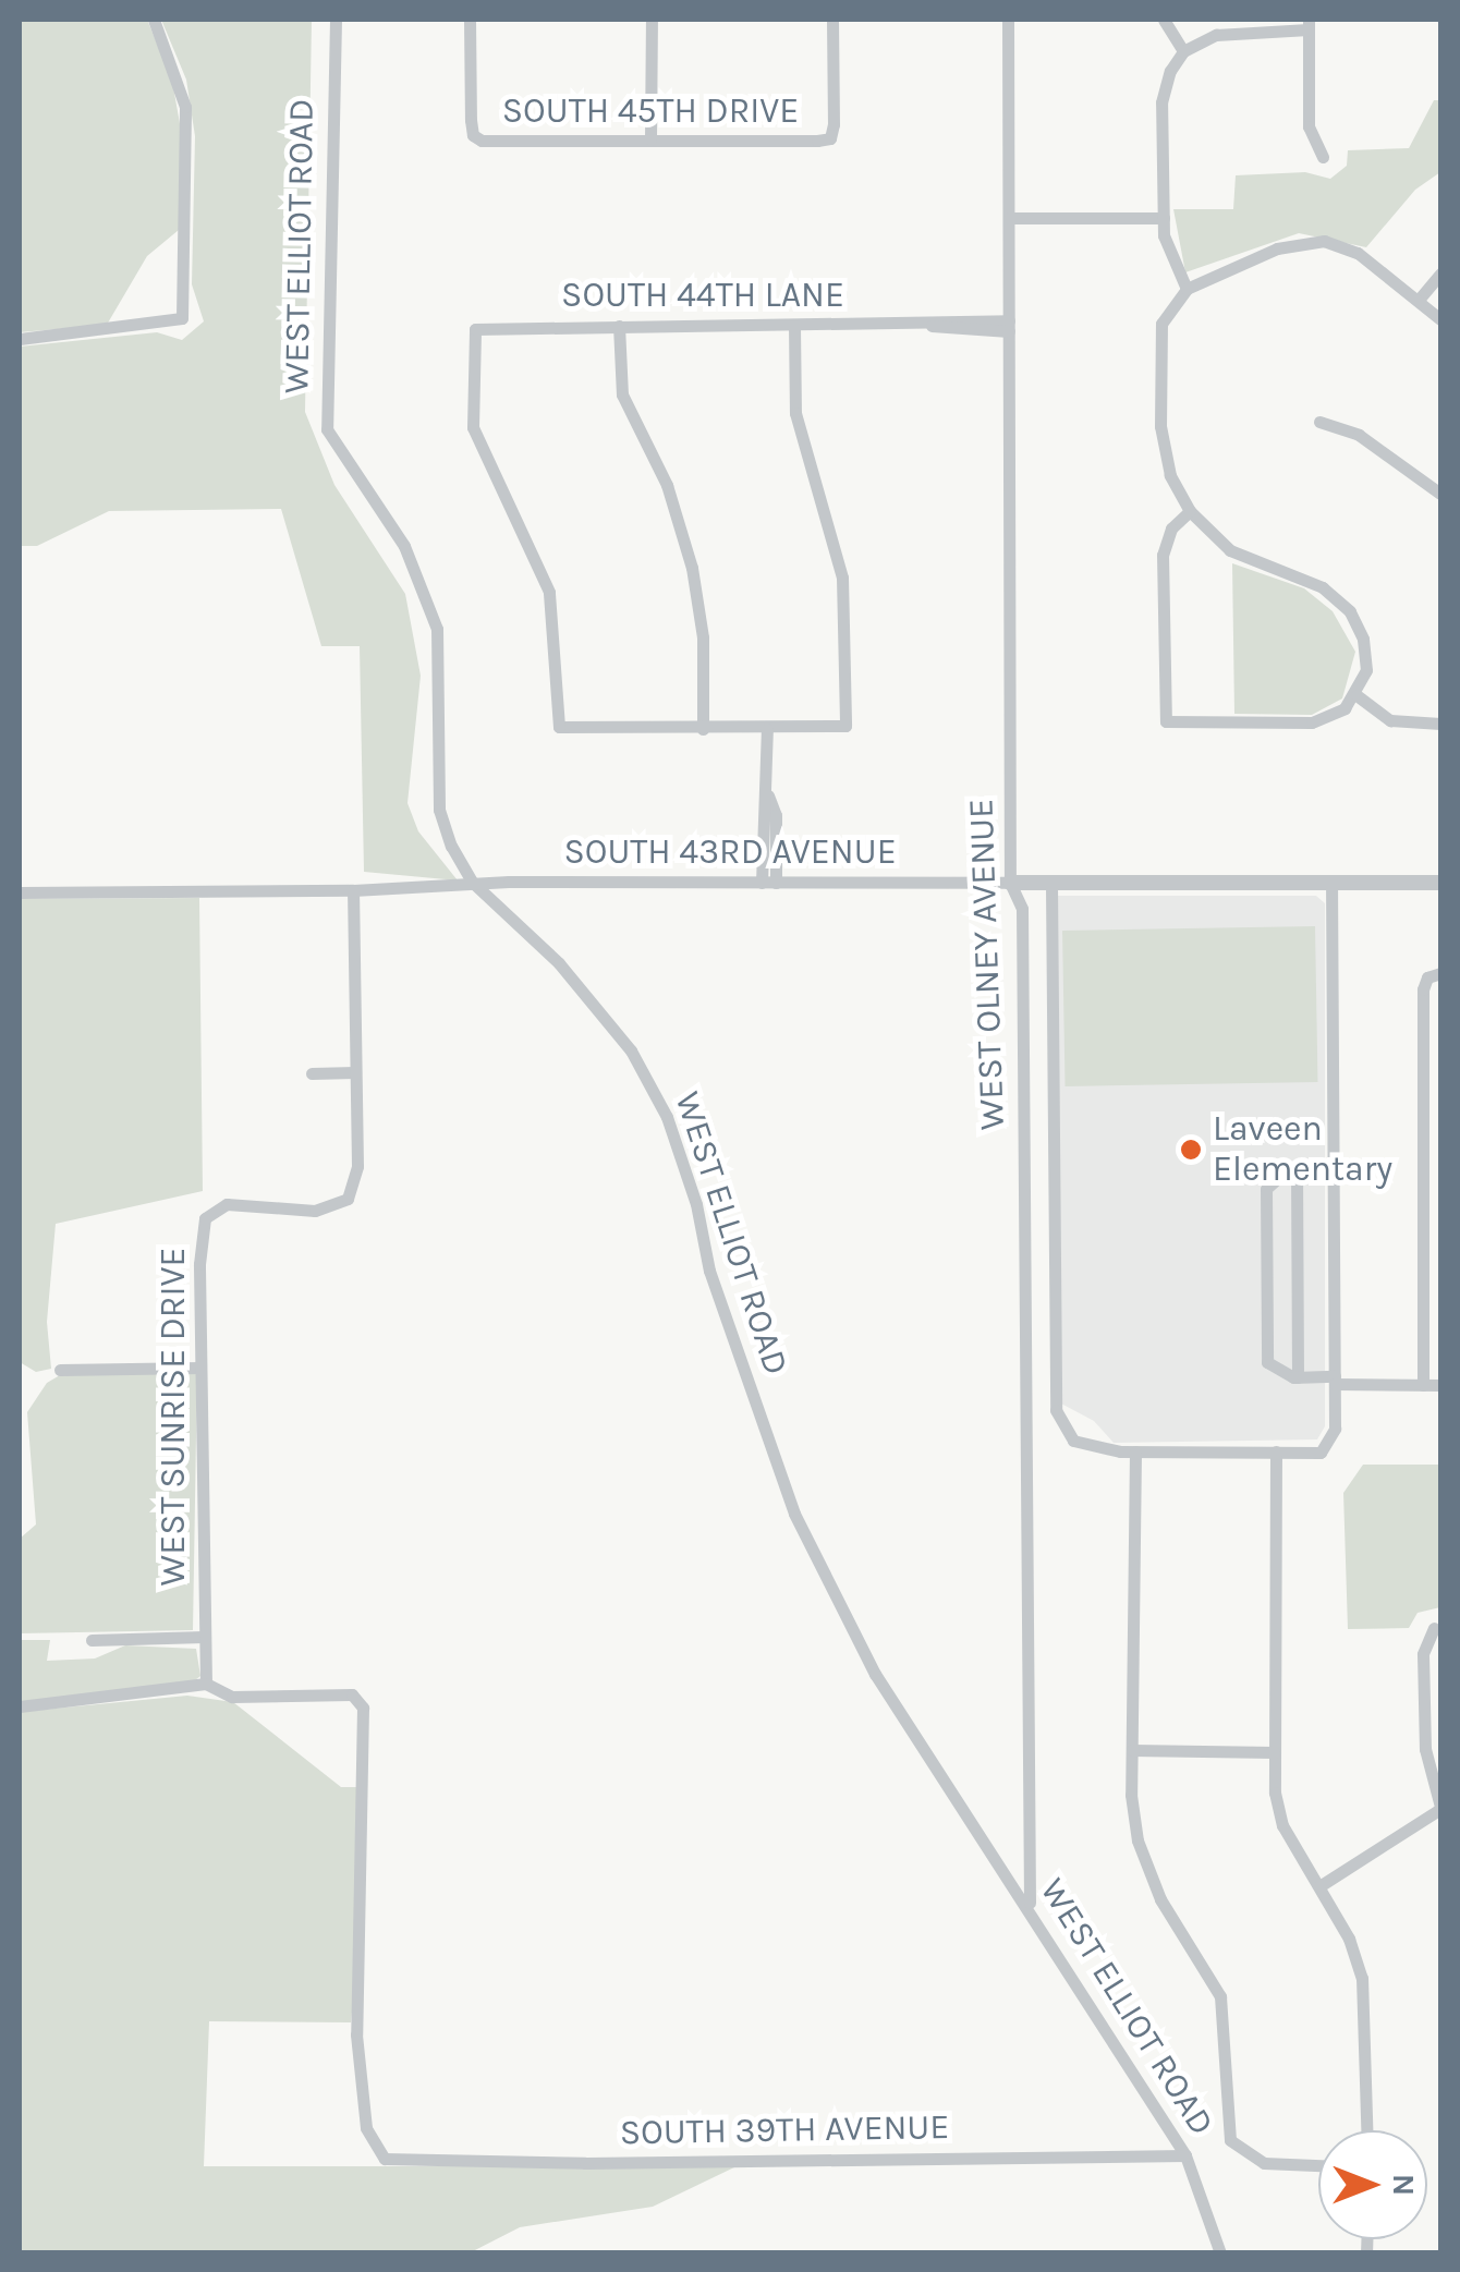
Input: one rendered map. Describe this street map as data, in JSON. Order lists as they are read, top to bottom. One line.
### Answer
{"streets":{"street":["SOUTH 45TH DRIVE","WEST ELLIOT ROAD","SOUTH 44TH LANE","SOUTH 43RD AVENUE","WEST OLNEY AVENUE","WEST SUNRISE DRIVE","SOUTH 39TH AVENUE"]},"crossings":[["WEST ELLIOT ROAD","SOUTH 43RD AVENUE"],["WEST ELLIOT ROAD","WEST OLNEY AVENUE"],["WEST ELLIOT ROAD","SOUTH 39TH AVENUE"],["SOUTH 44TH LANE","WEST OLNEY AVENUE"],["SOUTH 43RD AVENUE","WEST OLNEY AVENUE"],["SOUTH 43RD AVENUE","WEST SUNRISE DRIVE"],["WEST SUNRISE DRIVE","SOUTH 39TH AVENUE"]],"places":["Laveen Elementary"],"north":"right"}
